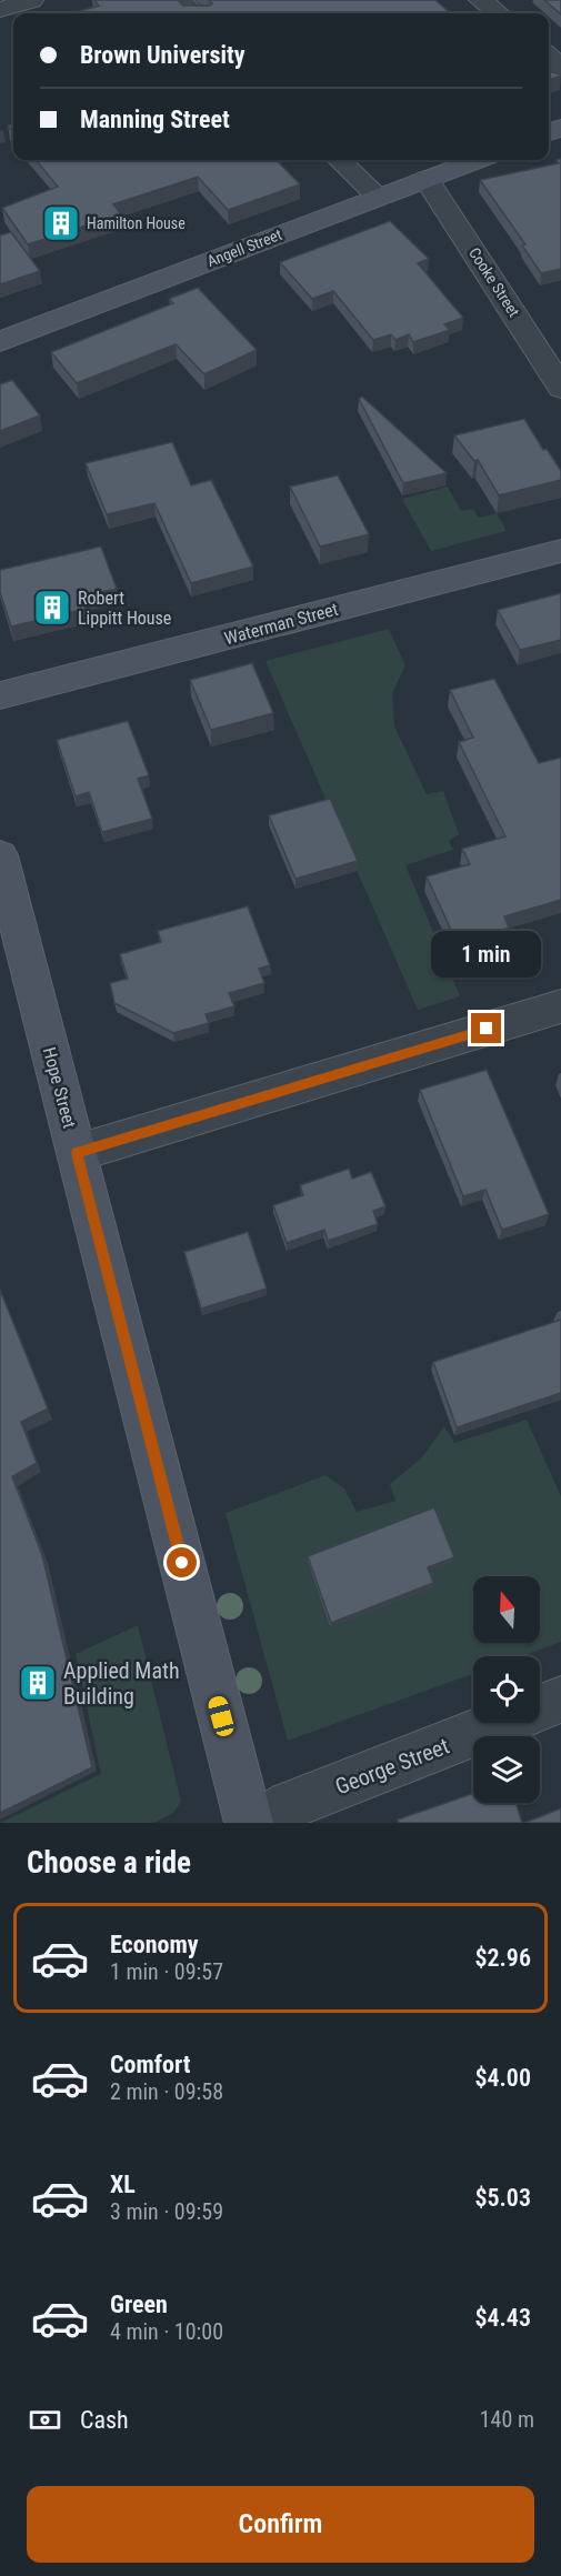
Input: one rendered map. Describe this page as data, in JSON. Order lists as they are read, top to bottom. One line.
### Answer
{"streets":{"main road":["Angell Street","Waterman Street","Hope Street"],"street":["Cooke Street","George Street"]},"crossings":[["Angell Street","Cooke Street"]],"places":{"building":["Hamilton House","Robert Lippitt House","Applied Math Building"]},"north":"top","page":{"banner":["Brown University","Manning Street"],"bubble":"1 min","heading":"Choose a ride","list":[{"name":"Economy","note":"1 min · 09:57","value":"$2.96"},{"name":"Comfort","note":"2 min · 09:58","value":"$4.00"},{"name":"XL","note":"3 min · 09:59","value":"$5.03"},{"name":"Green","note":"4 min · 10:00","value":"$4.43"}],"pay":["Cash","140 m"],"buttons":"Confirm"}}
